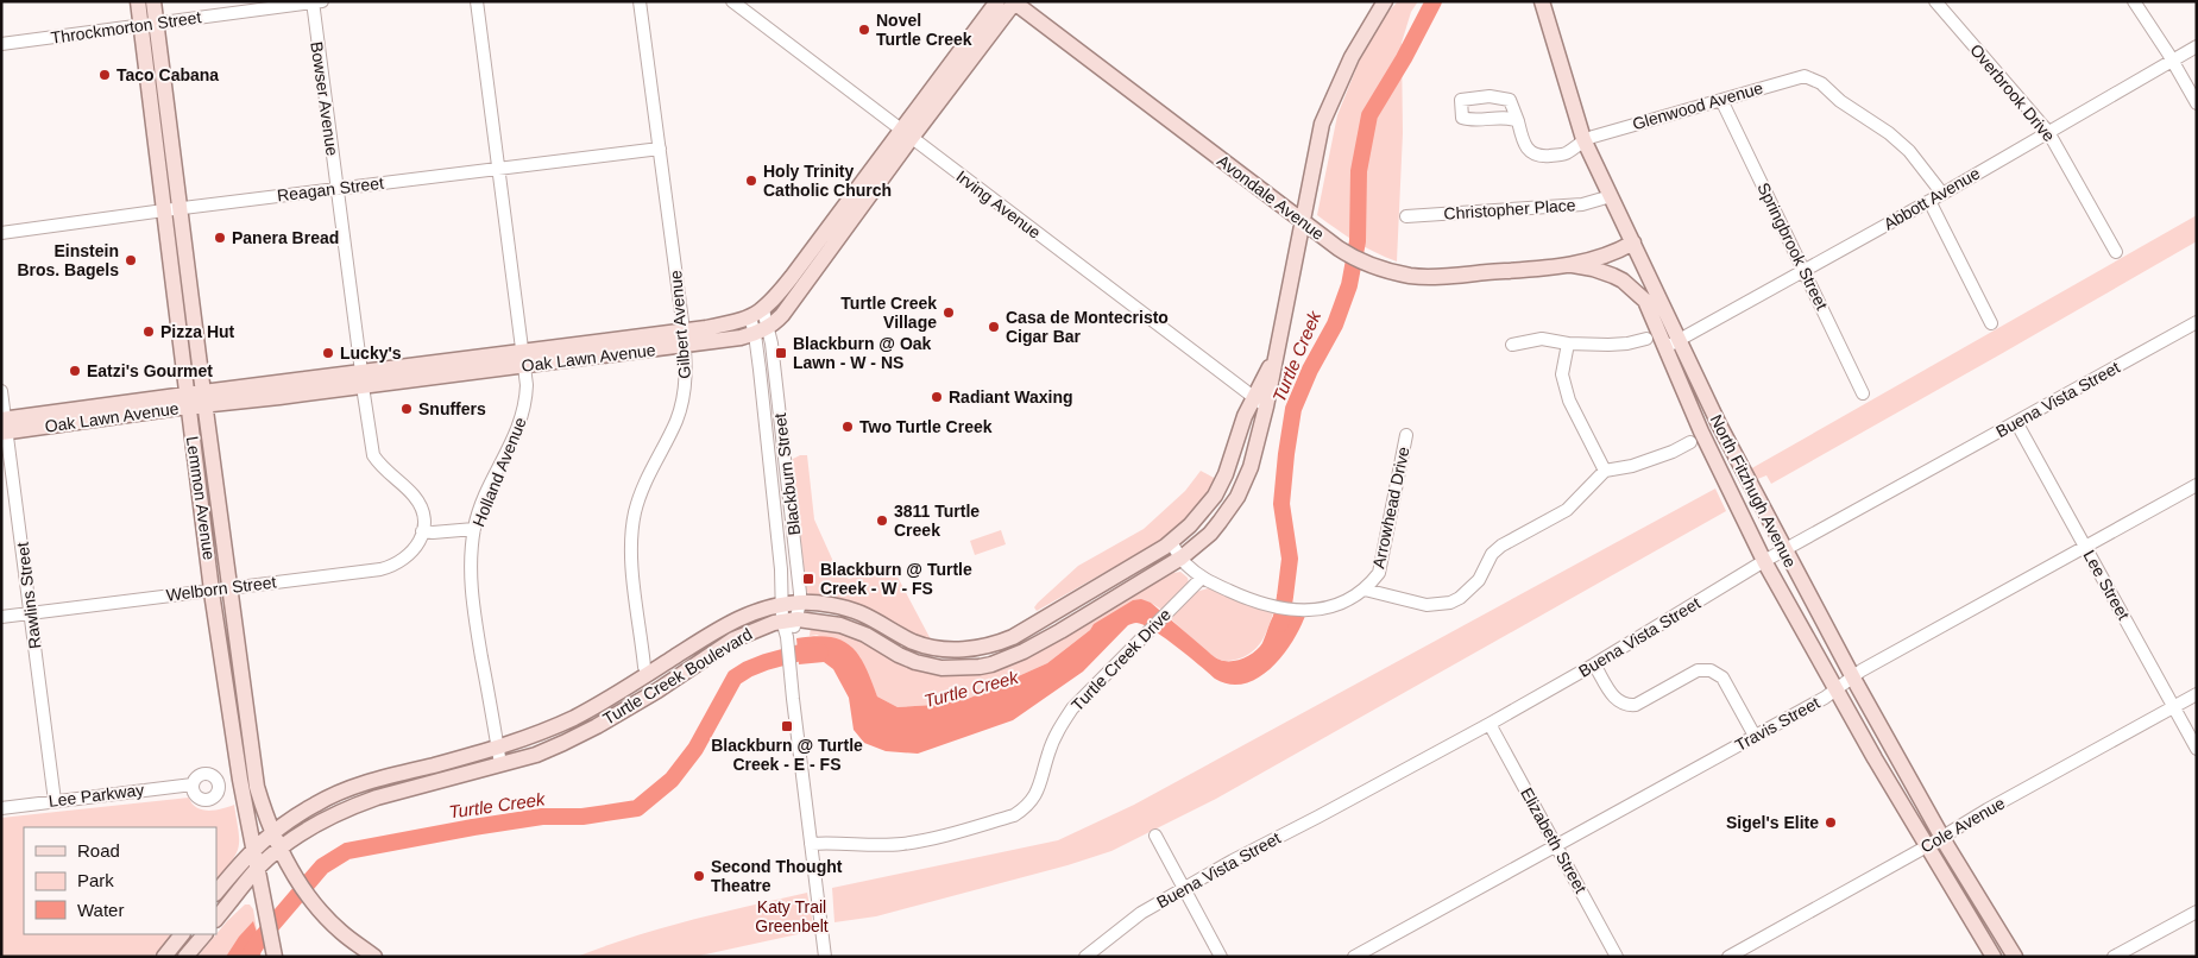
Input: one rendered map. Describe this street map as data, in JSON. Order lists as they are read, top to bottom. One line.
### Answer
{"streets":{"main road":["Avondale Avenue","Oak Lawn Avenue","North Fitzhugh Avenue","Lemmon Avenue","Turtle Creek Boulevard"],"street":["Throckmorton Street","Overbrook Drive","Bowser Avenue","Glenwood Avenue","Reagan Street","Abbott Avenue","Irving Avenue","Christopher Place","Springbrook Street","Gilbert Avenue","Buena Vista Street","Holland Avenue","Blackburn Street","Arrowhead Drive","Lee Street","Welborn Street","Rawlins Street","Turtle Creek Drive","Travis Street","Lee Parkway","Cole Avenue","Elizabeth Street"]},"crossings":[["Throckmorton Street","Bowser Avenue"],["Throckmorton Street","Lemmon Avenue"],["Overbrook Drive","Abbott Avenue"],["Bowser Avenue","Reagan Street"],["Bowser Avenue","Oak Lawn Avenue"],["Bowser Avenue","Welborn Street"],["Glenwood Avenue","Abbott Avenue"],["Glenwood Avenue","Springbrook Street"],["Glenwood Avenue","North Fitzhugh Avenue"],["Reagan Street","Gilbert Avenue"],["Reagan Street","Holland Avenue"],["Reagan Street","Lemmon Avenue"],["Avondale Avenue","North Fitzhugh Avenue"],["Avondale Avenue","Turtle Creek Boulevard"],["Abbott Avenue","Springbrook Street"],["Abbott Avenue","North Fitzhugh Avenue"],["Irving Avenue","Turtle Creek Boulevard"],["Christopher Place","North Fitzhugh Avenue"],["Gilbert Avenue","Oak Lawn Avenue"],["Gilbert Avenue","Turtle Creek Boulevard"],["Oak Lawn Avenue","Holland Avenue"],["Oak Lawn Avenue","Blackburn Street"],["Oak Lawn Avenue","Lemmon Avenue"],["Oak Lawn Avenue","Rawlins Street"],["Buena Vista Street","North Fitzhugh Avenue"],["Buena Vista Street","Lee Street"],["Buena Vista Street","Elizabeth Street"],["Holland Avenue","Turtle Creek Boulevard"],["Blackburn Street","Turtle Creek Boulevard"],["North Fitzhugh Avenue","Travis Street"],["North Fitzhugh Avenue","Cole Avenue"],["Lemmon Avenue","Welborn Street"],["Lemmon Avenue","Turtle Creek Boulevard"],["Lee Street","Travis Street"],["Lee Street","Cole Avenue"],["Welborn Street","Rawlins Street"],["Rawlins Street","Lee Parkway"],["Travis Street","Elizabeth Street"]],"water":["Turtle Creek"],"parks":["Katy Trail Greenbelt"],"places":{"other":["Novel Turtle Creek","Taco Cabana","Holy Trinity Catholic Church","Panera Bread","Einstein Bros. Bagels","Turtle Creek Village","Casa de Montecristo Cigar Bar","Pizza Hut","Lucky's","Eatzi's Gourmet","Radiant Waxing","Snuffers","Two Turtle Creek","3811 Turtle Creek","Sigel's Elite","Second Thought Theatre"],"transit":["Blackburn @ Oak Lawn - W - NS","Blackburn @ Turtle Creek - W - FS","Blackburn @ Turtle Creek - E - FS"]},"legend":["Road","Park","Water"]}
